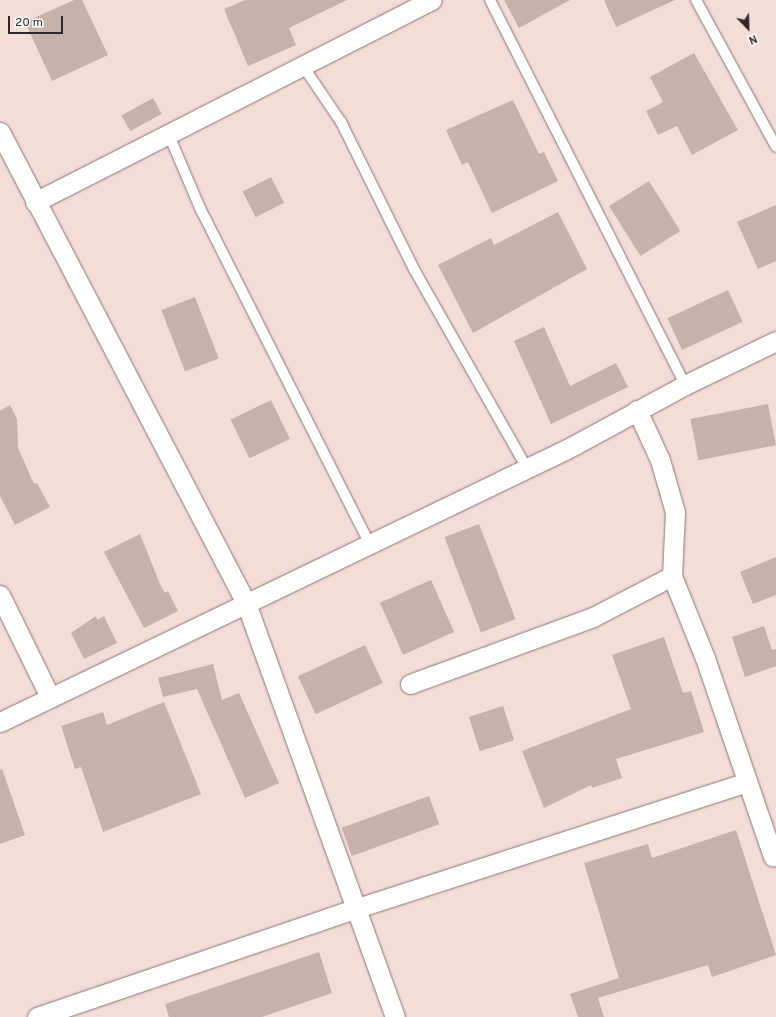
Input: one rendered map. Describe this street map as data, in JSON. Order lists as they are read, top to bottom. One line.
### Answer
{"scale_bar":"20 m","north":"bottom right"}
